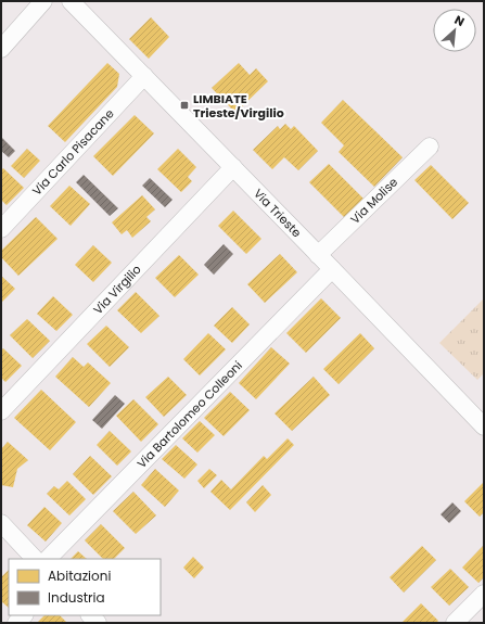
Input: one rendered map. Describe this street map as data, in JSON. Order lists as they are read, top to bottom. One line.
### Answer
{"streets":{"street":["Via Carlo Pisacane","Via Molise","Via Trieste","Via Virgilio","Via Bartolomeo Colleoni"]},"crossings":[["Via Carlo Pisacane","Via Trieste"],["Via Molise","Via Trieste"],["Via Trieste","Via Virgilio"],["Via Trieste","Via Bartolomeo Colleoni"]],"places":{"transit":["LIMBIATE Trieste/Virgilio"]},"legend":["Abitazioni","Industria"],"north":"top right"}
